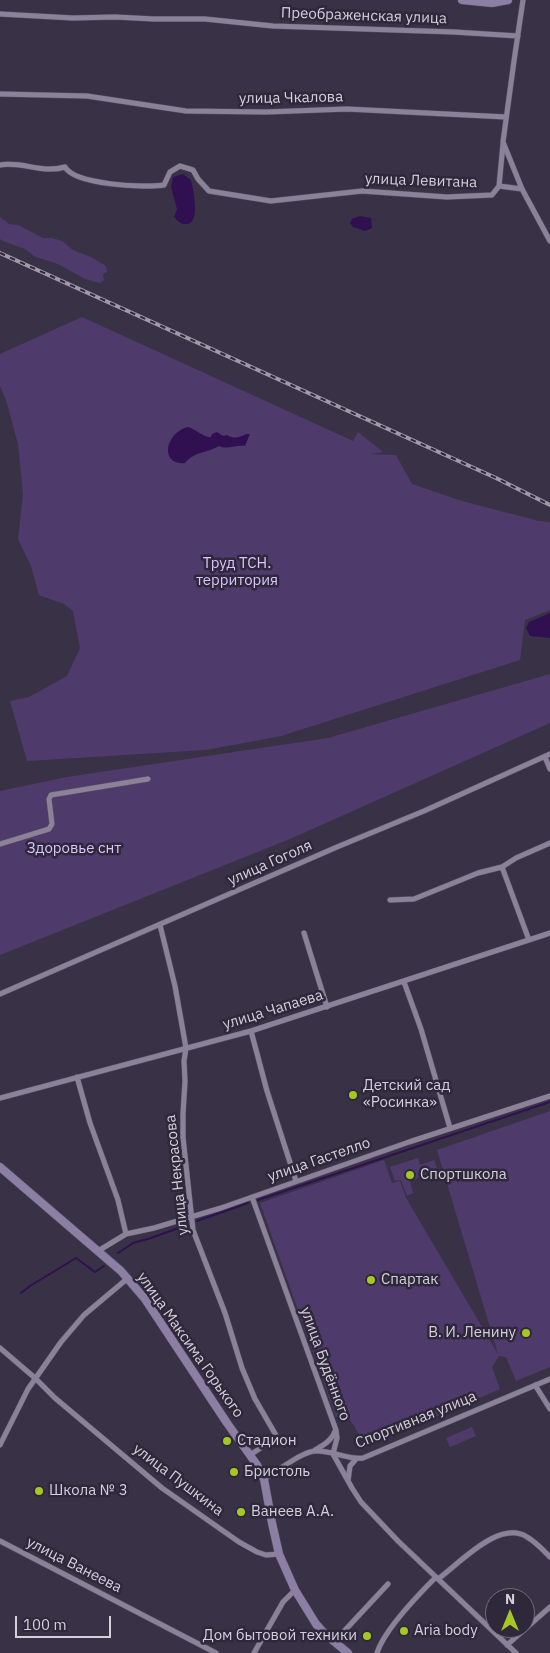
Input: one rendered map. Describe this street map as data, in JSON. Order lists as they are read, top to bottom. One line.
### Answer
{"streets":{"street":["Преображенская улица","улица Чкалова","улица Левитана","улица Гоголя","улица Чапаева","улица Гастелло","улица Некрасова","улица Максима Горького","улица Будённого","Спортивная улица","улица Пушкина","улица Ванеева"]},"crossings":[["улица Гоголя","улица Некрасова"],["улица Чапаева","улица Некрасова"],["улица Гастелло","улица Некрасова"],["улица Гастелло","улица Максима Горького"],["улица Гастелло","улица Будённого"],["улица Некрасова","улица Максима Горького"],["улица Максима Горького","улица Пушкина"],["улица Будённого","Спортивная улица"]],"parks":["Труд ТСН. территория","Здоровье снт"],"places":["Детский сад «Росинка»","Спортшкола","Спартак","В. И. Ленину","Стадион","Бристоль","Школа № 3","Ванеев А.А.","Aria body","Дом бытовой техники"],"scale_bar":"100 m","north":"top"}
